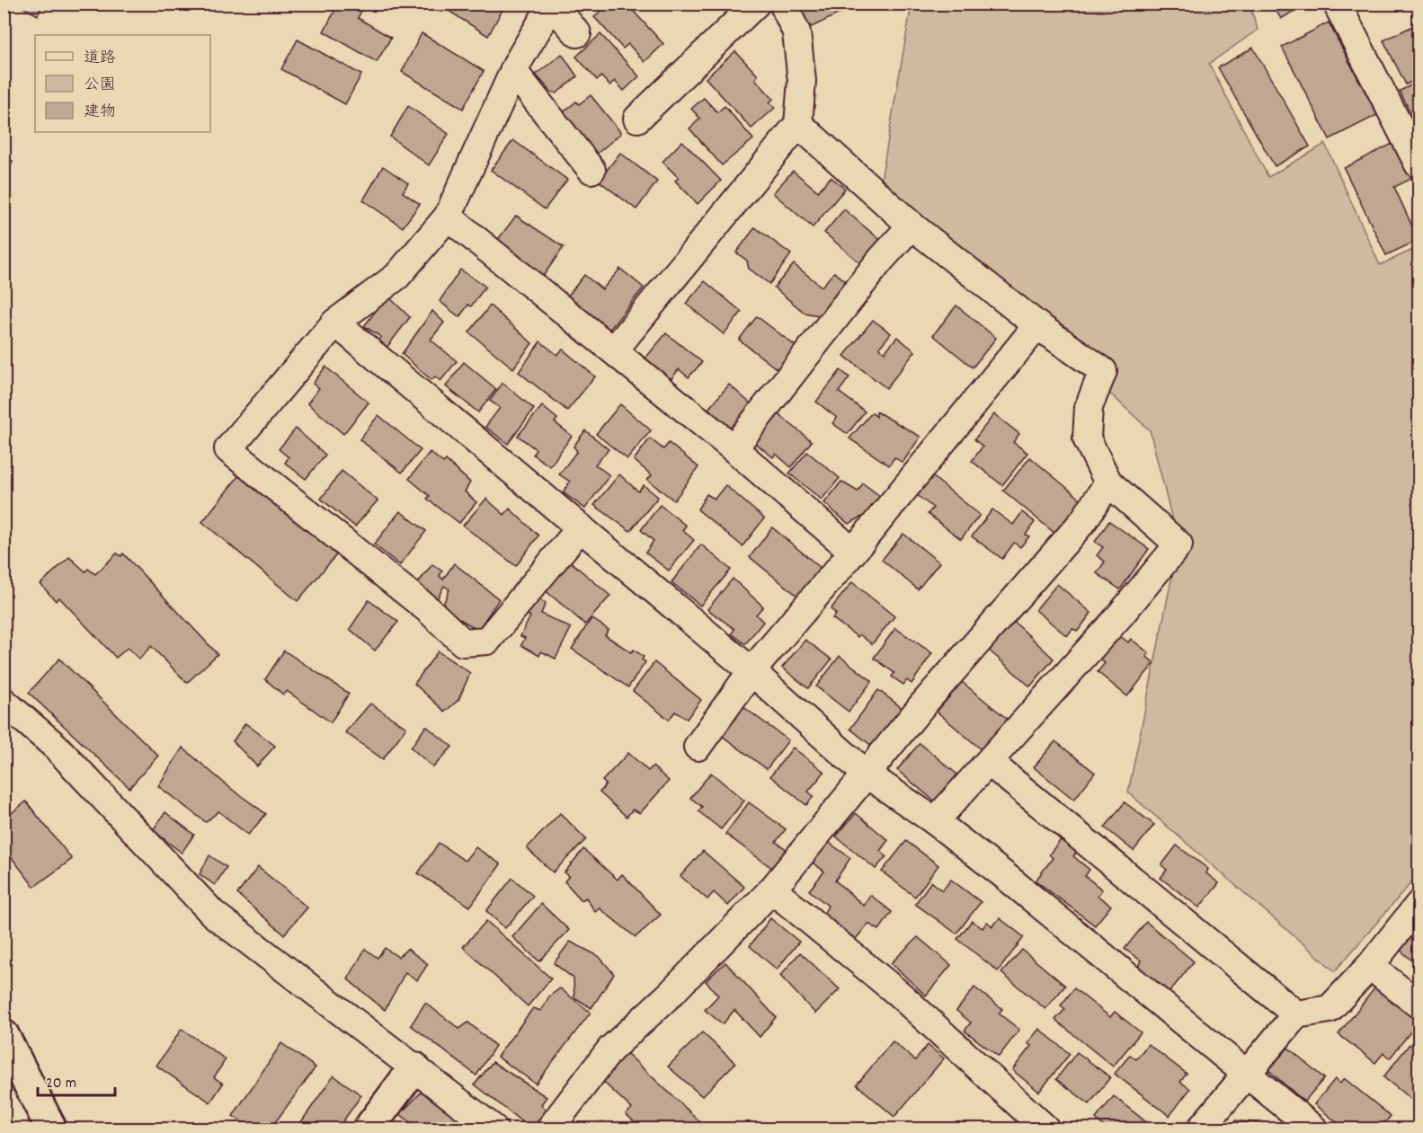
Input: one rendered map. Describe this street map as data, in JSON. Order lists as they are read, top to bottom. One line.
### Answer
{"legend":["道路","公園","建物"],"scale_bar":"20 m"}
